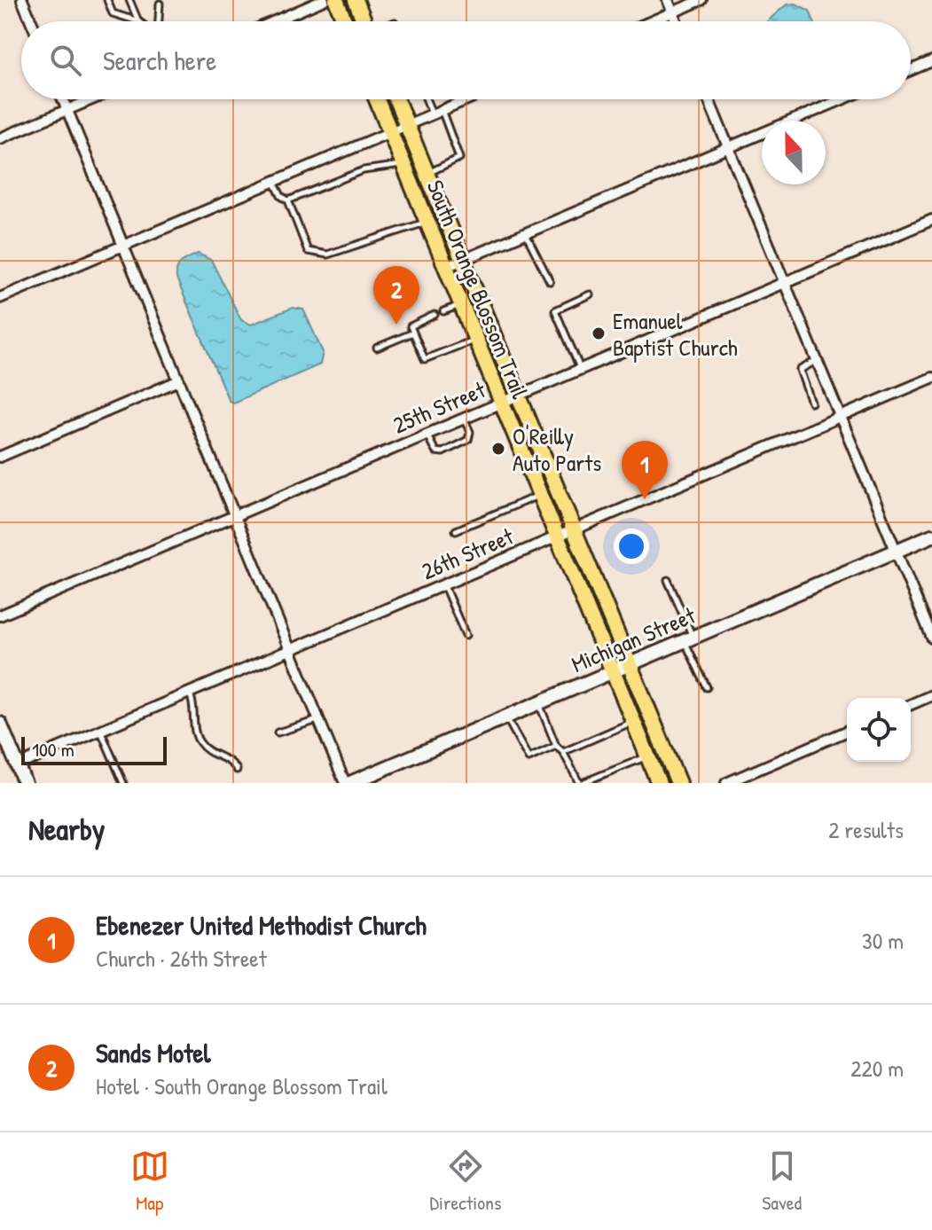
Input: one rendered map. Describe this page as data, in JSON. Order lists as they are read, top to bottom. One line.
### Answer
{"streets":{"main road":["South Orange Blossom Trail"],"street":["25th Street","26th Street","Michigan Street"]},"crossings":[["South Orange Blossom Trail","25th Street"],["South Orange Blossom Trail","26th Street"],["South Orange Blossom Trail","Michigan Street"]],"places":["Emanuel Baptist Church","O'Reilly Auto Parts"],"scale_bar":"100 m","north":"top","page":{"search":"Search here","pins":["2","1"],"scale":"100 m","heading":["Nearby","2 results"],"list":[{"mark":"1","name":"Ebenezer United Methodist Church","note":"Church · 26th Street","value":"30 m"},{"mark":"2","name":"Sands Motel","note":"Hotel · South Orange Blossom Trail","value":"220 m"}],"nav":["Map","Directions","Saved"]}}
